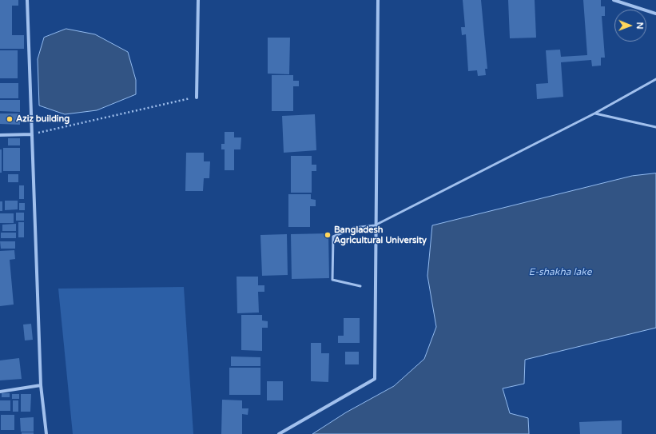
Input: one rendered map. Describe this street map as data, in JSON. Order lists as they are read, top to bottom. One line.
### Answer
{"water":["E-shakha lake"],"places":["Aziz building","Bangladesh Agricultural University"],"north":"right"}
